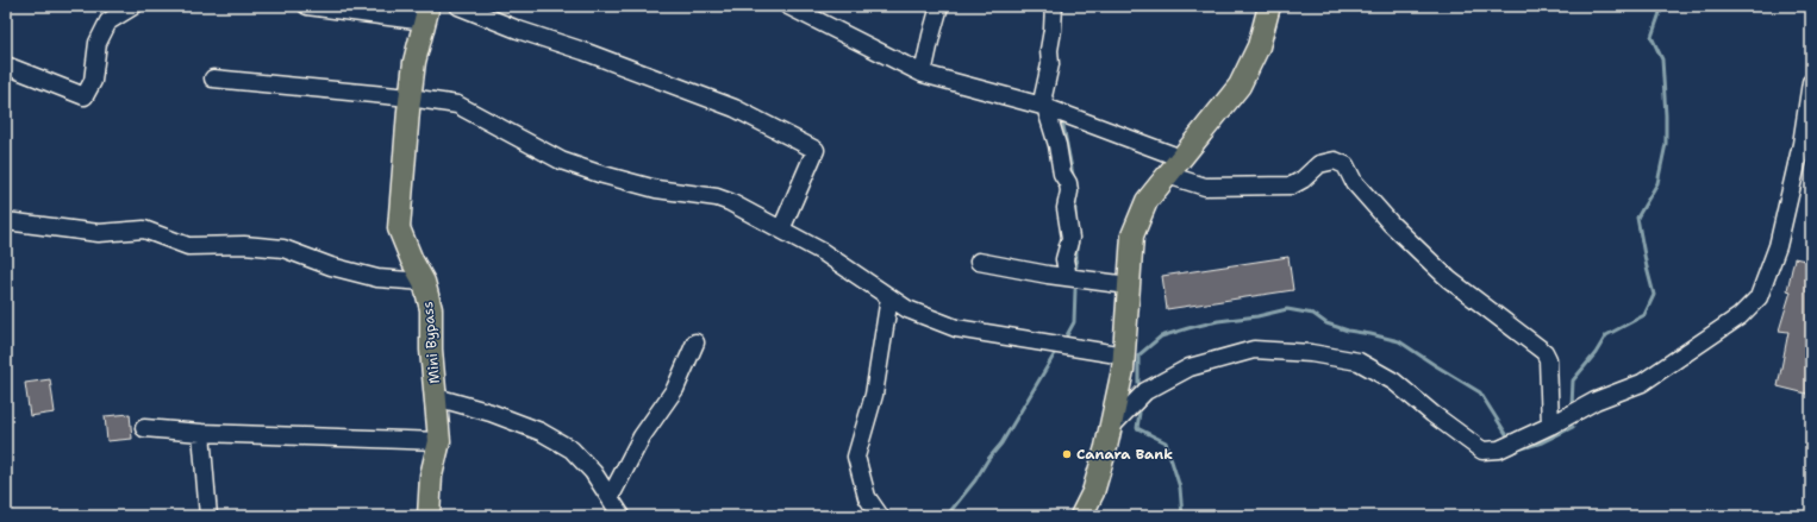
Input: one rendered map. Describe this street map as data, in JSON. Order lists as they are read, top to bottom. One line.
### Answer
{"streets":{"main road":["Mini Bypass"]},"places":["Canara Bank"]}
